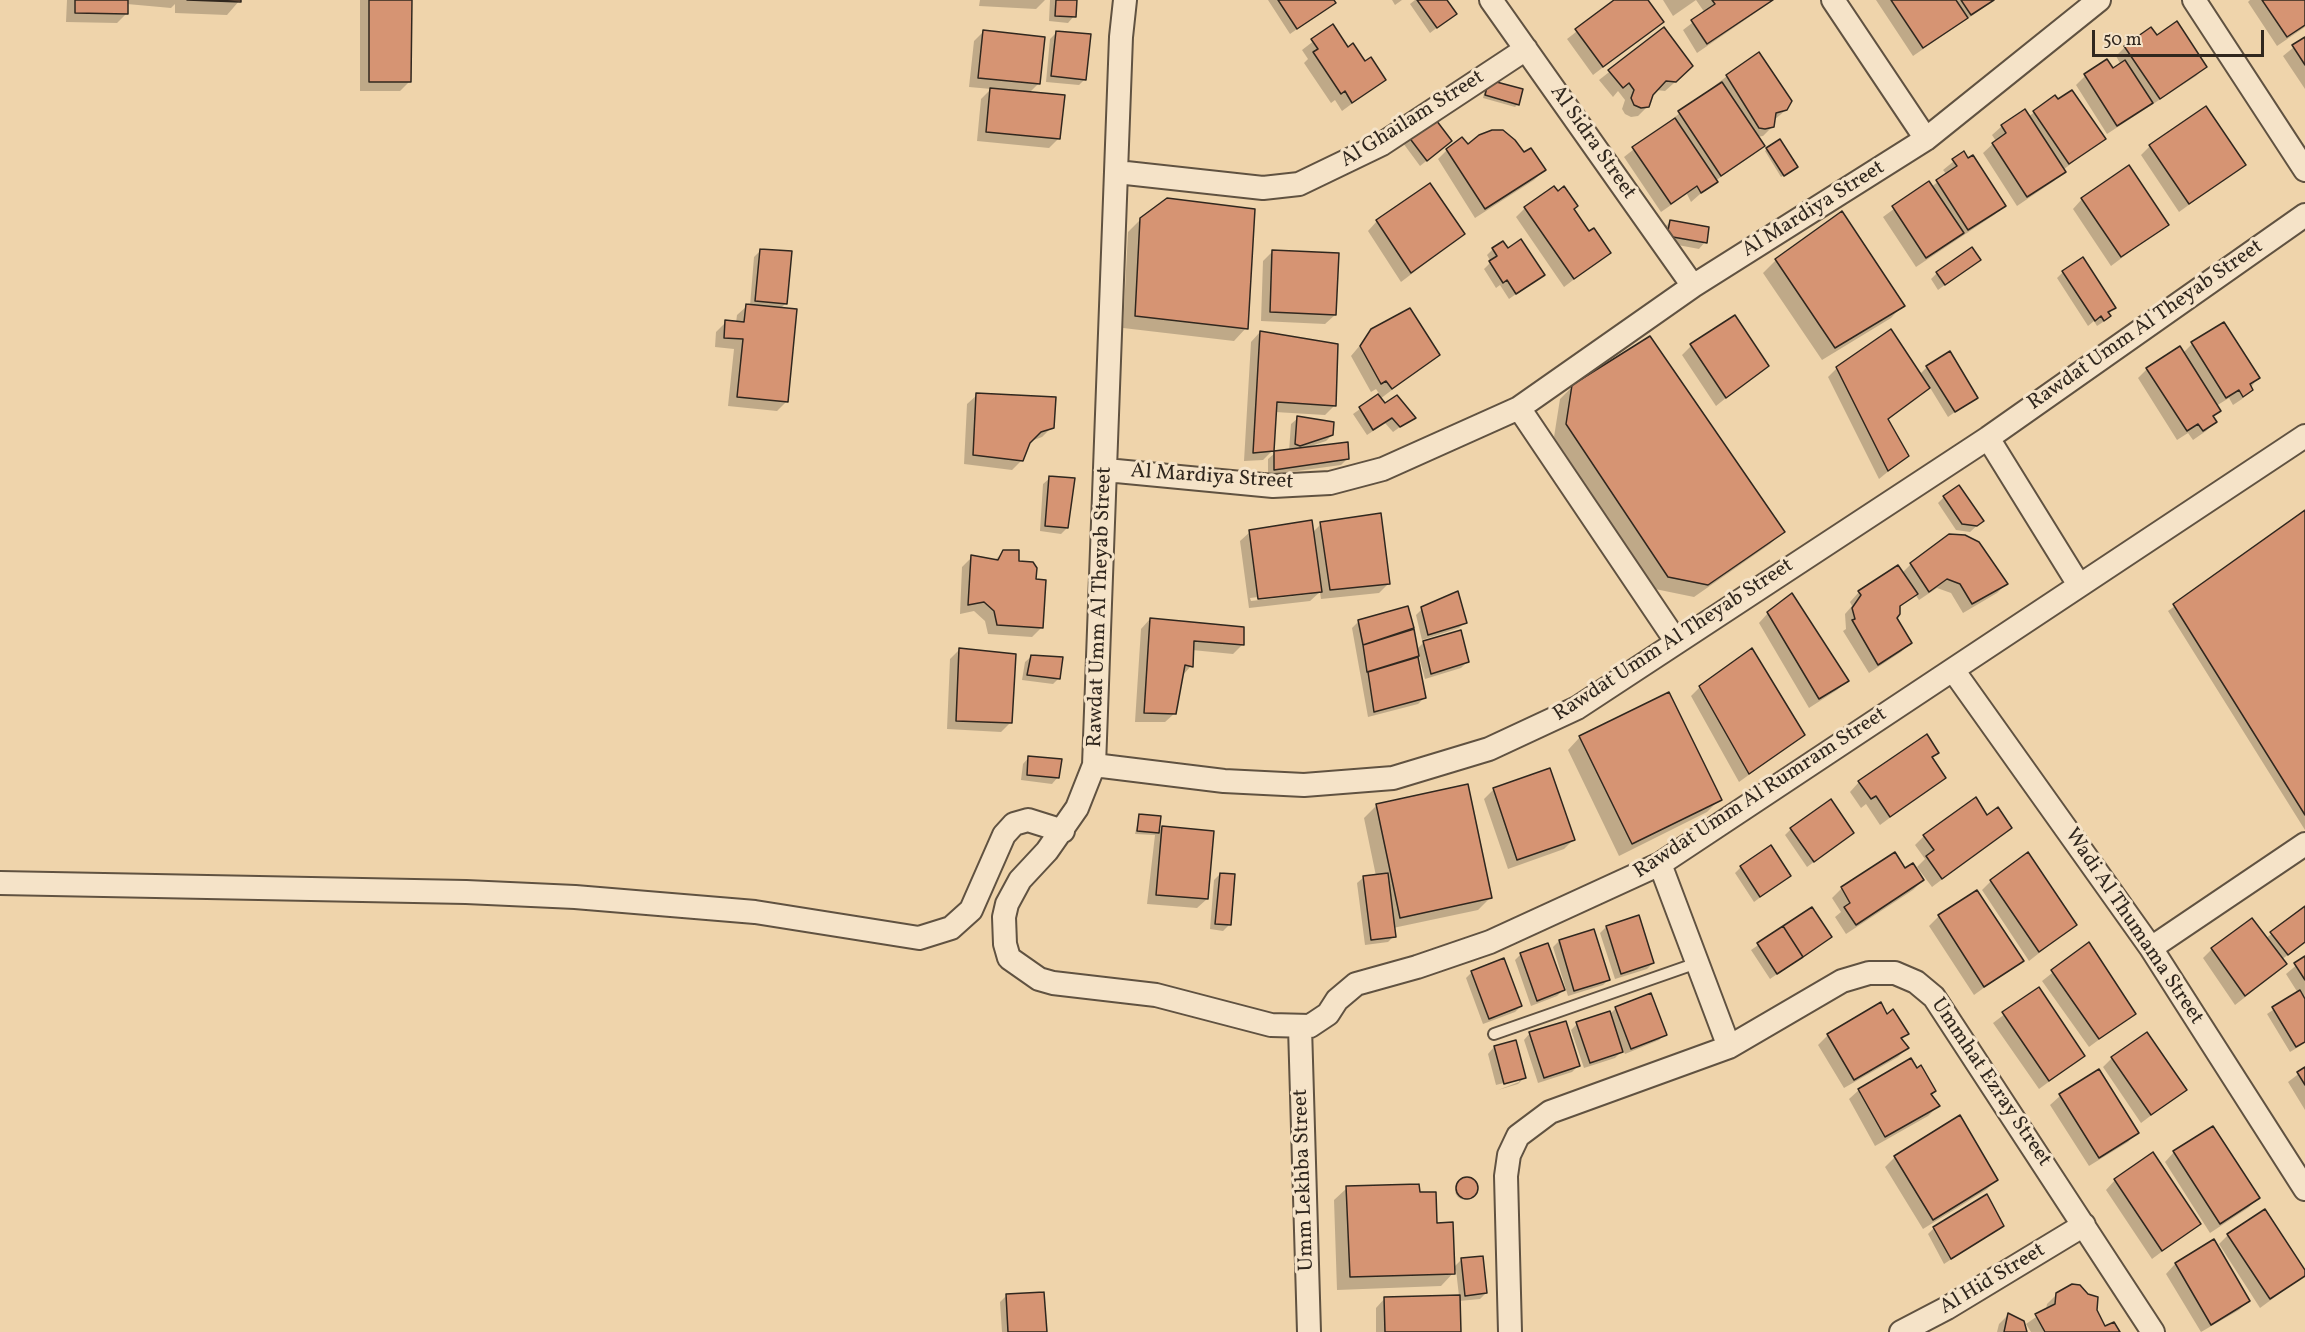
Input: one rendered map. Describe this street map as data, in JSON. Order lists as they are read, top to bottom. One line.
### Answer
{"streets":{"street":["Al Ghailam Street","Al Sidra Street","Al Mardiya Street","Rawdat Umm Al Theyab Street","Rawdat Umm Al Rumram Street","Wadi Al Thumama Street","Ummhat Ezray Street","Umm Lekhba Street","Al Hid Street"]},"crossings":[["Al Ghailam Street","Al Sidra Street"],["Al Ghailam Street","Rawdat Umm Al Theyab Street"],["Al Sidra Street","Al Mardiya Street"],["Al Mardiya Street","Rawdat Umm Al Theyab Street"],["Rawdat Umm Al Theyab Street","Rawdat Umm Al Rumram Street"],["Rawdat Umm Al Rumram Street","Wadi Al Thumama Street"],["Rawdat Umm Al Rumram Street","Umm Lekhba Street"],["Ummhat Ezray Street","Al Hid Street"]],"scale_bar":"50 m"}
